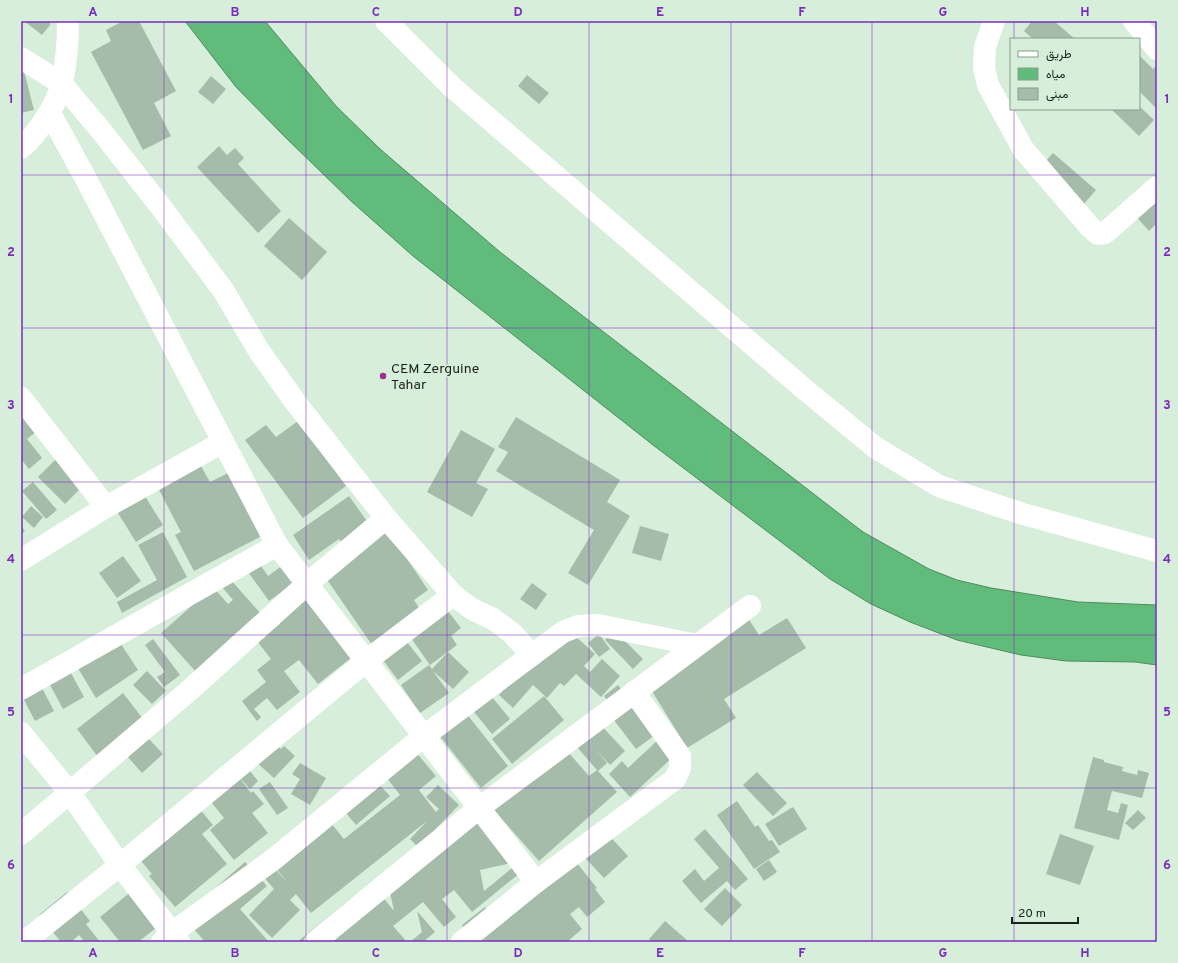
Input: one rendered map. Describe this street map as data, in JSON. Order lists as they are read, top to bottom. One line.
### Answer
{"places":["CEM Zerguine Tahar"],"legend":["طريق","مياه","مبنى"],"scale_bar":"20 m","grid":{"columns":["A","B","C","D","E","F","G","H"],"rows":["1","2","3","4","5","6"]}}
